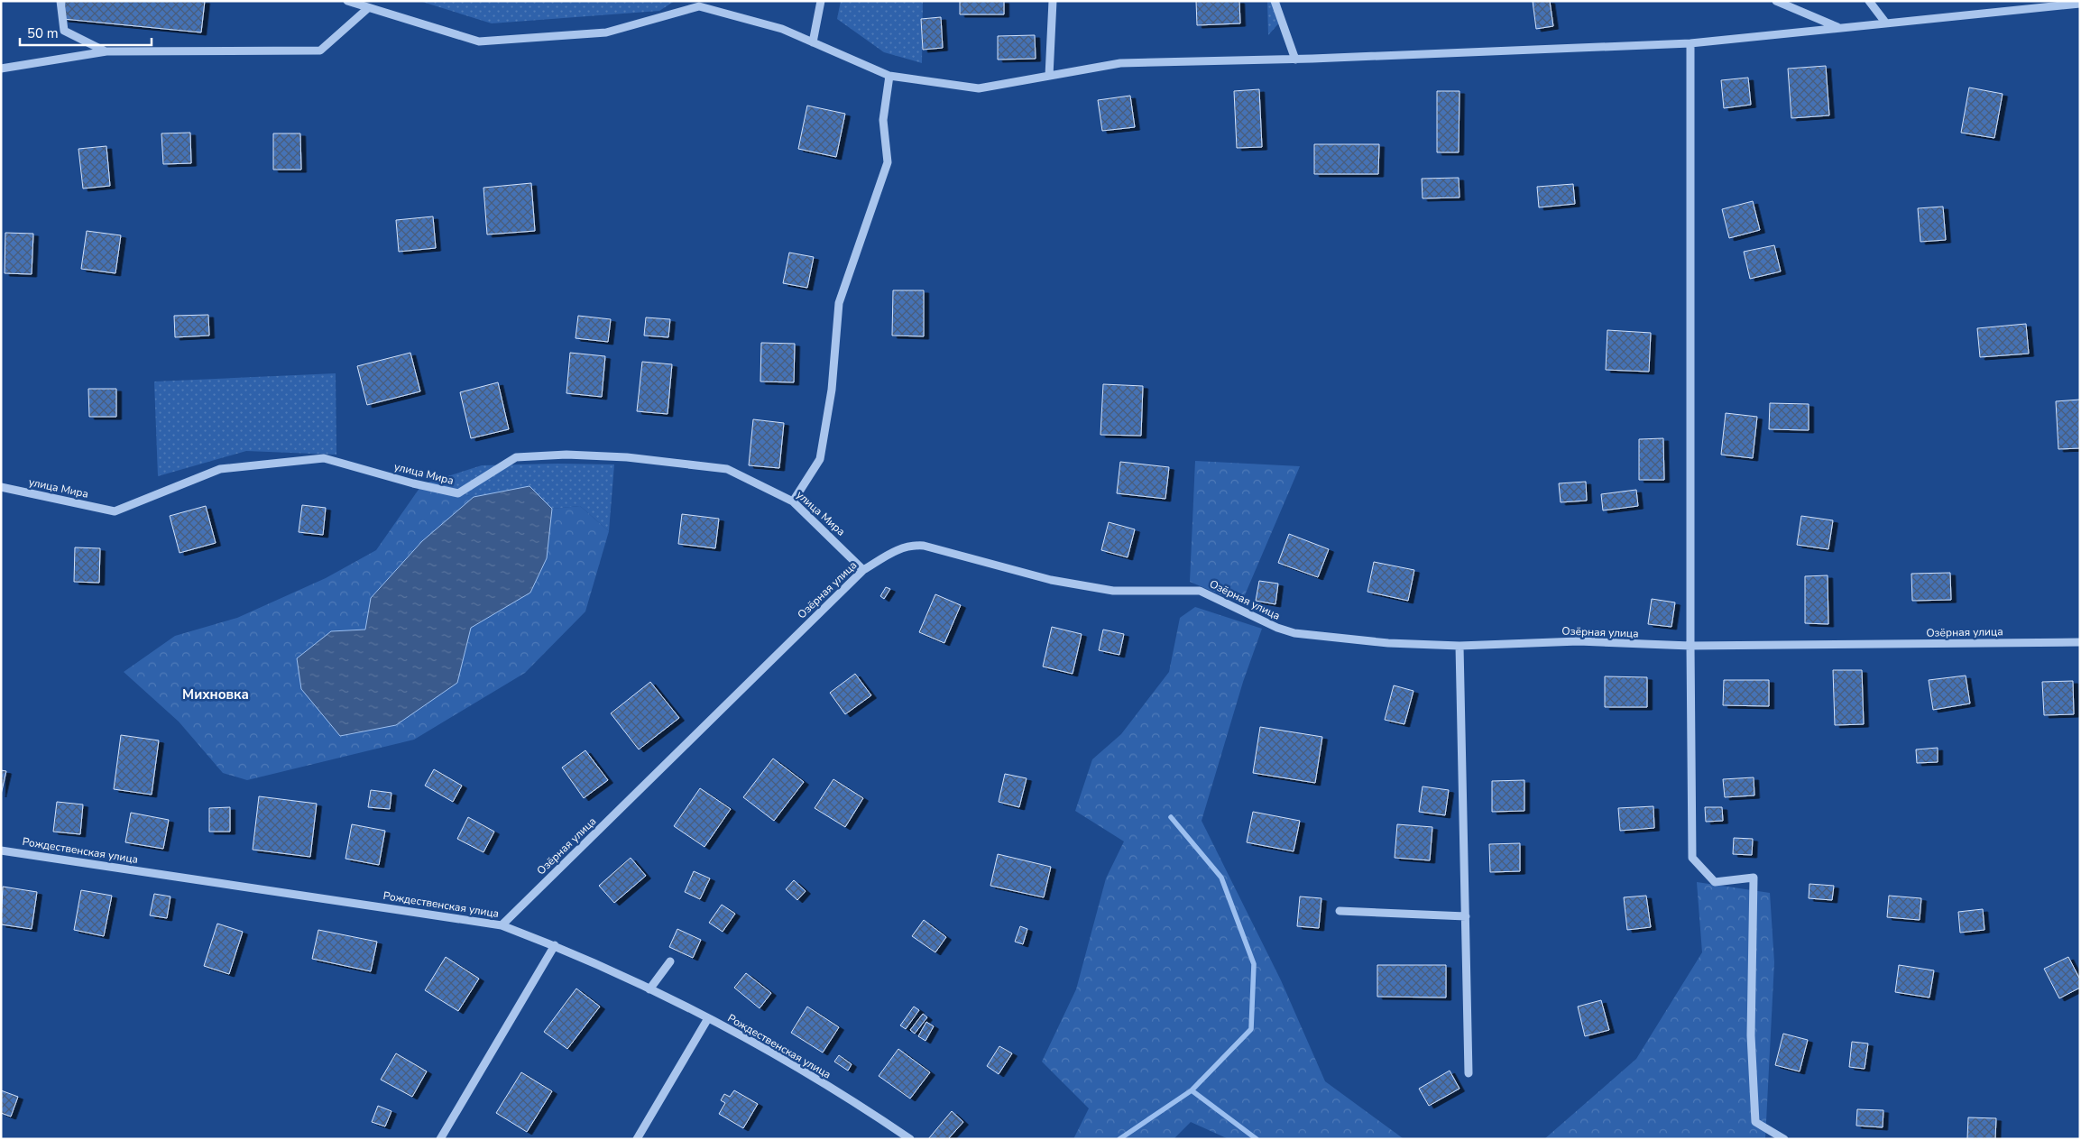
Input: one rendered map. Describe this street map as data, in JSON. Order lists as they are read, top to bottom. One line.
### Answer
{"streets":{"street":["улица Мира","Озёрная улица","Рождественская улица"]},"crossings":[["улица Мира","Озёрная улица"],["Озёрная улица","Рождественская улица"]],"districts":["Михновка"],"scale_bar":"50 m"}
